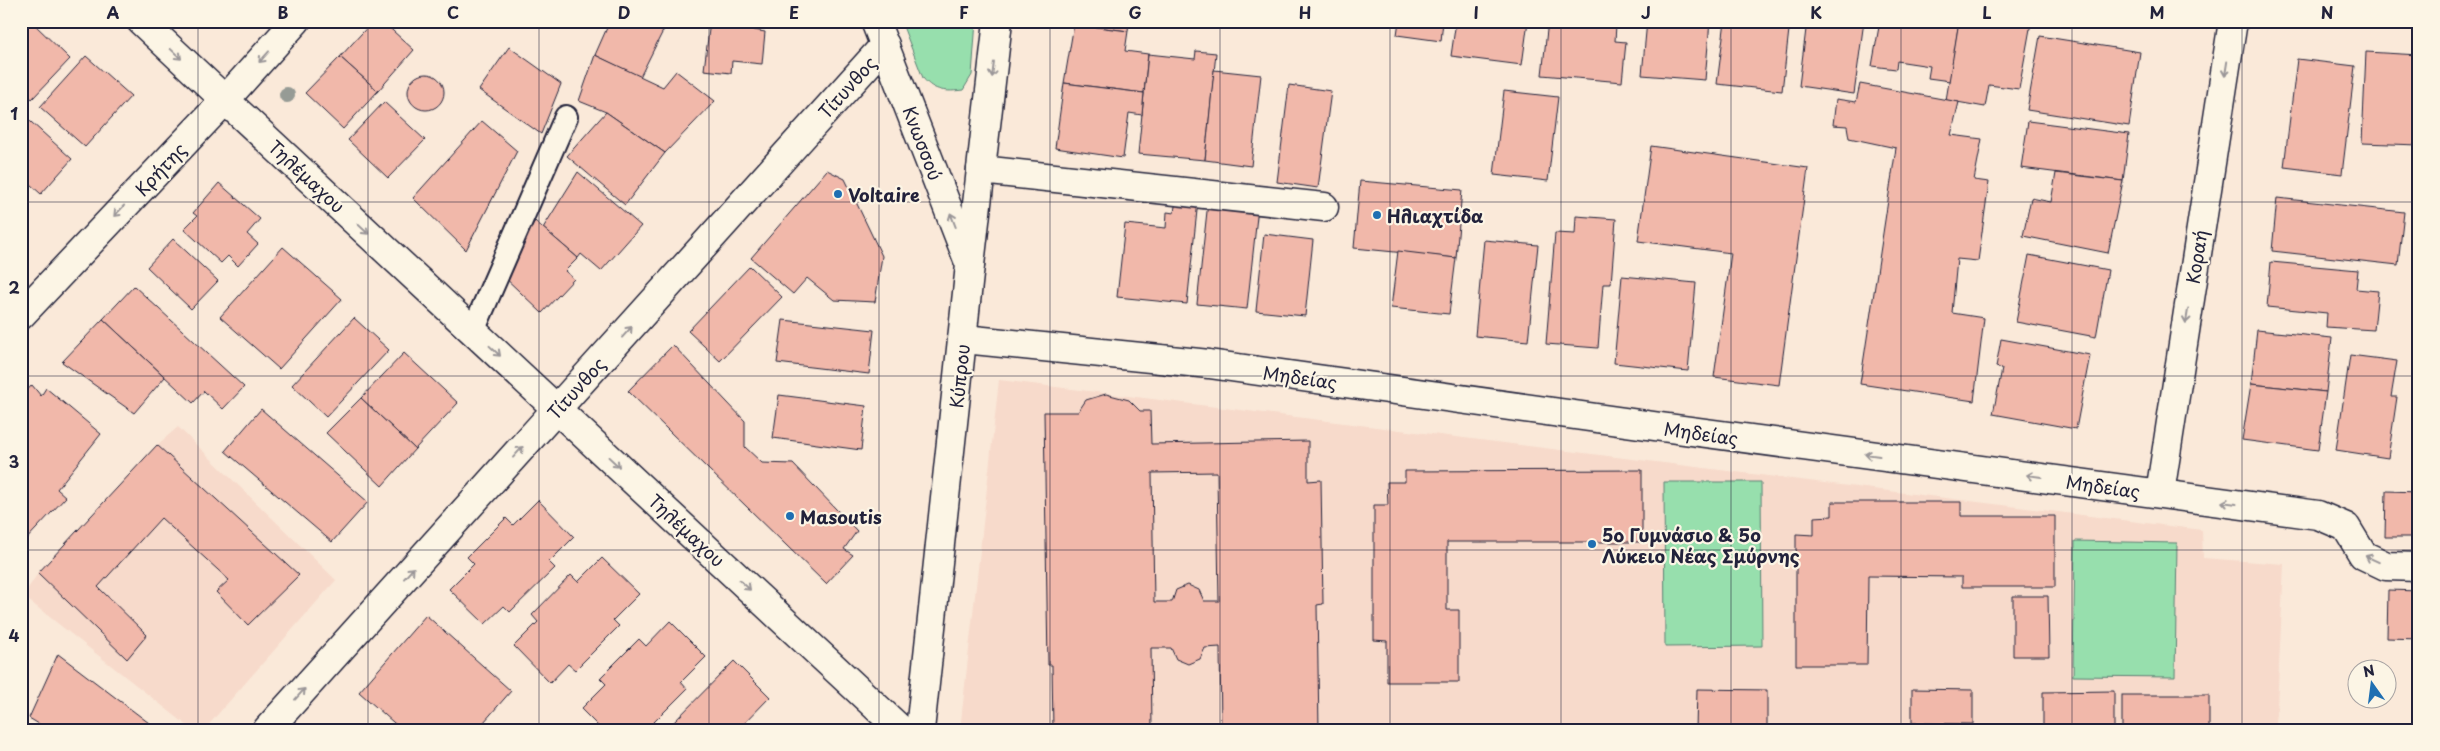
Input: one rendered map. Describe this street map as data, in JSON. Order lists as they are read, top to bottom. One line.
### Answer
{"streets":{"street":["Τίτυνθος","Κνωσσού","Κρήτης","Τηλέμαχου","Κοραή","Κύπρου","Μηδείας"]},"crossings":[["Τίτυνθος","Κνωσσού"],["Τίτυνθος","Τηλέμαχου"],["Κνωσσού","Κύπρου"],["Κρήτης","Τηλέμαχου"],["Κοραή","Μηδείας"],["Κύπρου","Μηδείας"]],"one_way":["Τίτυνθος","Κνωσσού","Κρήτης","Τηλέμαχου","Κοραή","Μηδείας"],"places":["Voltaire","Ηλιαχτίδα","Masoutis","5ο Γυμνάσιο & 5ο Λύκειο Νέας Σμύρνης"],"north":"top","grid":{"columns":["A","B","C","D","E","F","G","H","I","J","K","L","M","N"],"rows":["1","2","3","4"]}}
